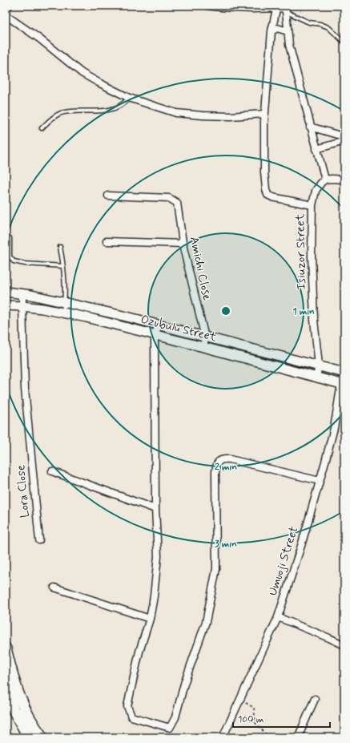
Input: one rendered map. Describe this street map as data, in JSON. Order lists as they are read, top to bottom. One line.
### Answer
{"streets":{"main road":["Ozubulu Street"],"street":["Isiuzor Street","Amichi Close","Lora Close","Umuoji Street"]},"crossings":[["Isiuzor Street","Ozubulu Street"],["Amichi Close","Ozubulu Street"],["Ozubulu Street","Lora Close"],["Ozubulu Street","Umuoji Street"]],"scale_bar":"100 m","rings":["1 min","2 min","3 min"]}
